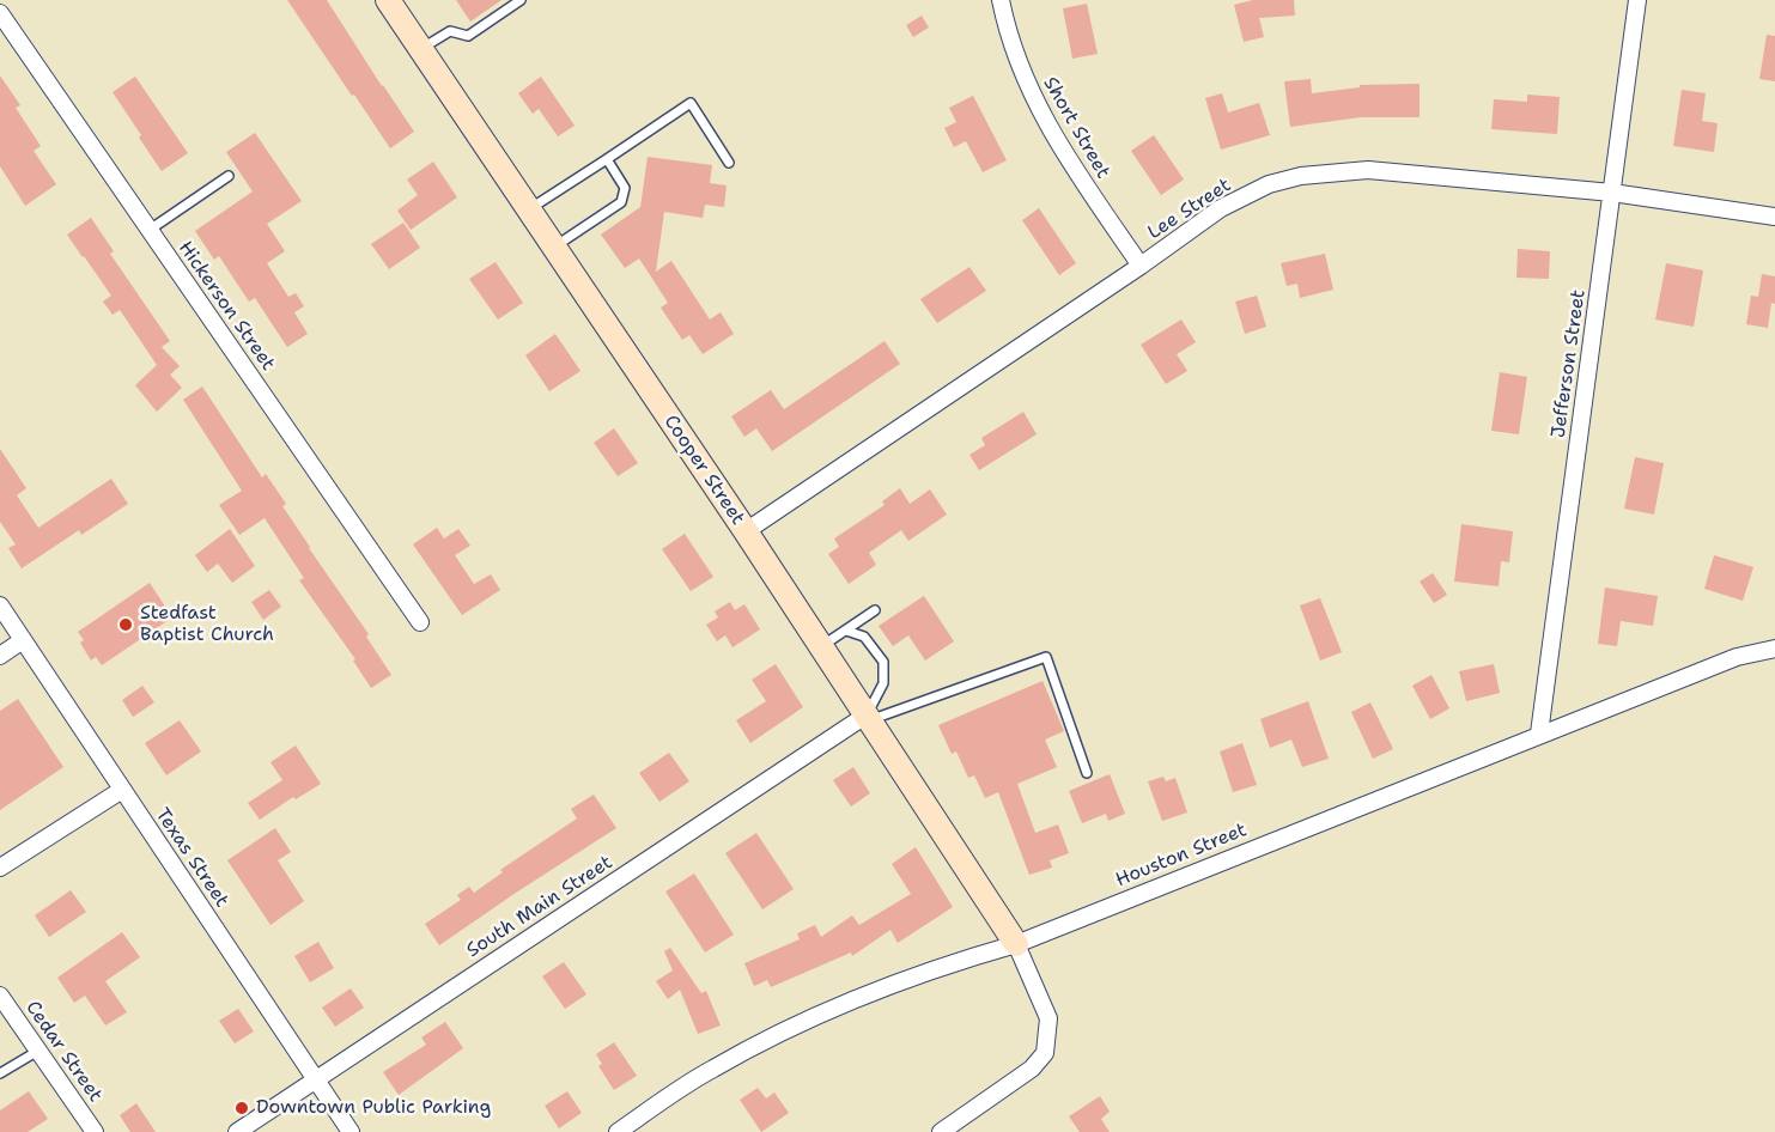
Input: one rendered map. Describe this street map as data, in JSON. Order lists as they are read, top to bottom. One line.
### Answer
{"streets":{"street":["Short Street","Lee Street","Hickerson Street","Jefferson Street","Cooper Street","Houston Street","Texas Street","South Main Street","Cedar Street"]},"crossings":[["Short Street","Lee Street"],["Lee Street","Jefferson Street"],["Lee Street","Cooper Street"],["Jefferson Street","Houston Street"],["Cooper Street","Houston Street"],["Cooper Street","South Main Street"],["Texas Street","South Main Street"]],"places":["Stedfast Baptist Church","Downtown Public Parking"]}
